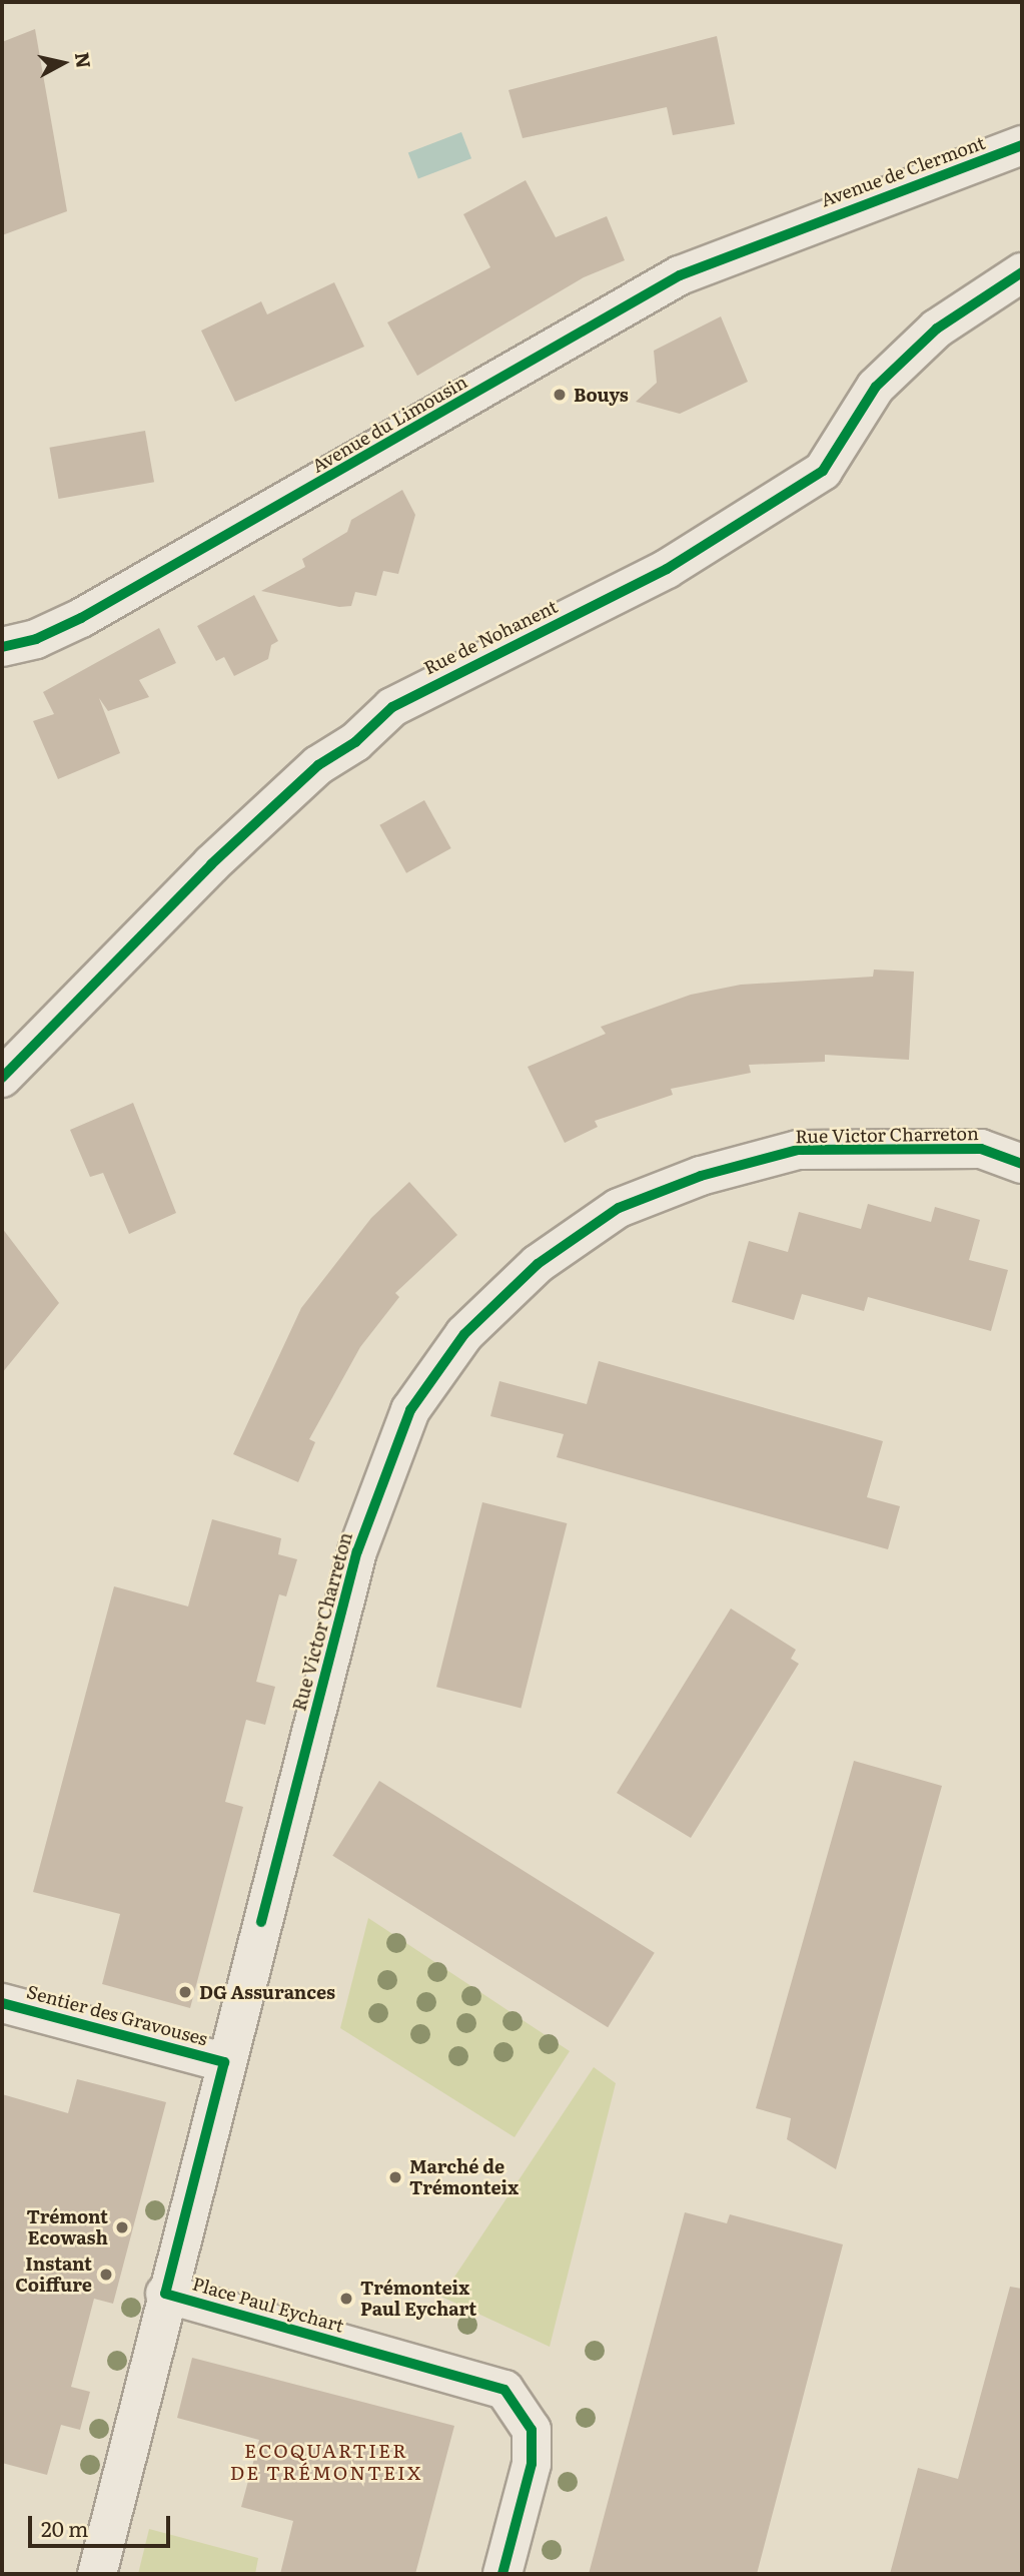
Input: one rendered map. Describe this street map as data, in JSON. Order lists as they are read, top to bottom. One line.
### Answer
{"streets":{"street":["Avenue de Clermont","Avenue du Limousin","Rue de Nohanent","Rue Victor Charreton","Sentier des Gravouses","Place Paul Eychart"]},"crossings":[["Avenue de Clermont","Avenue du Limousin"],["Rue Victor Charreton","Place Paul Eychart"],["Sentier des Gravouses","Place Paul Eychart"]],"districts":["ECOQUARTIER DE TRÉMONTEIX"],"places":["Bouys","DG Assurances","Marché de Trémonteix","Trémont Ecowash","Instant Coiffure","Trémonteix Paul Eychart"],"scale_bar":"20 m","north":"right"}
